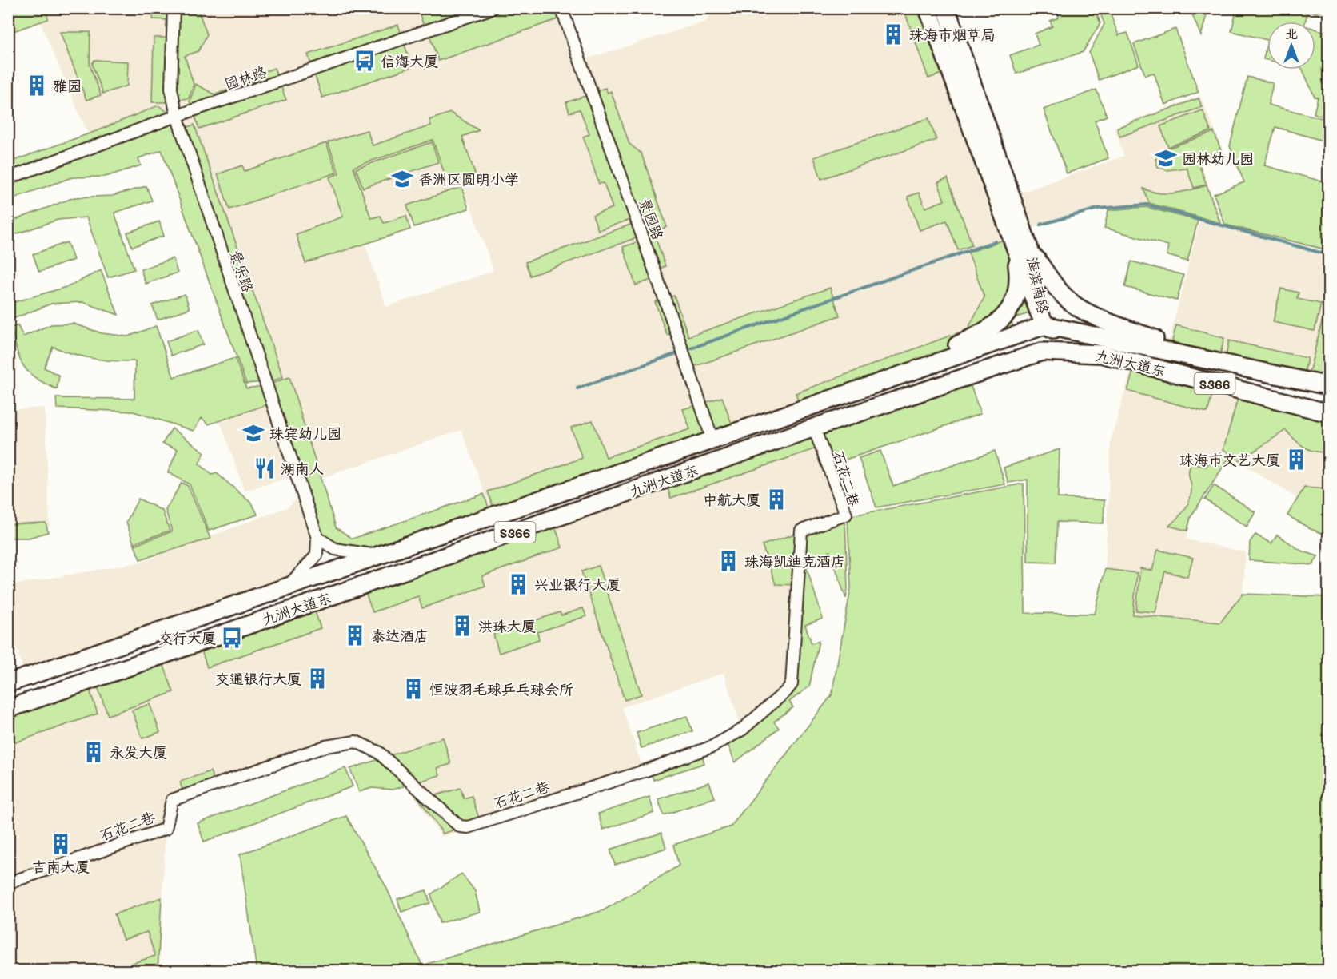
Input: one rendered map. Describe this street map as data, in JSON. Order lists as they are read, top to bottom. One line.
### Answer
{"streets":{"main road":["海滨南路","九洲大道东","S366"],"street":["园林路","景园路","景乐路","石花二巷"]},"crossings":[["园林路","景乐路"],["景园路","九洲大道东"],["海滨南路","九洲大道东"],["九洲大道东","石花二巷"]],"places":{"building":["珠海市烟草局","雅园","珠海市文艺大厦","中航大厦","珠海凯迪克酒店","兴业银行大厦","洪珠大厦","泰达酒店","交通银行大厦","恒波羽毛球乒乓球会所","永发大厦","吉南大厦"],"bus stop":["信海大厦","交行大厦"],"school or university":["园林幼儿园","香洲区圆明小学","珠宾幼儿园"],"restaurant":["湖南人"]},"north":"top"}
